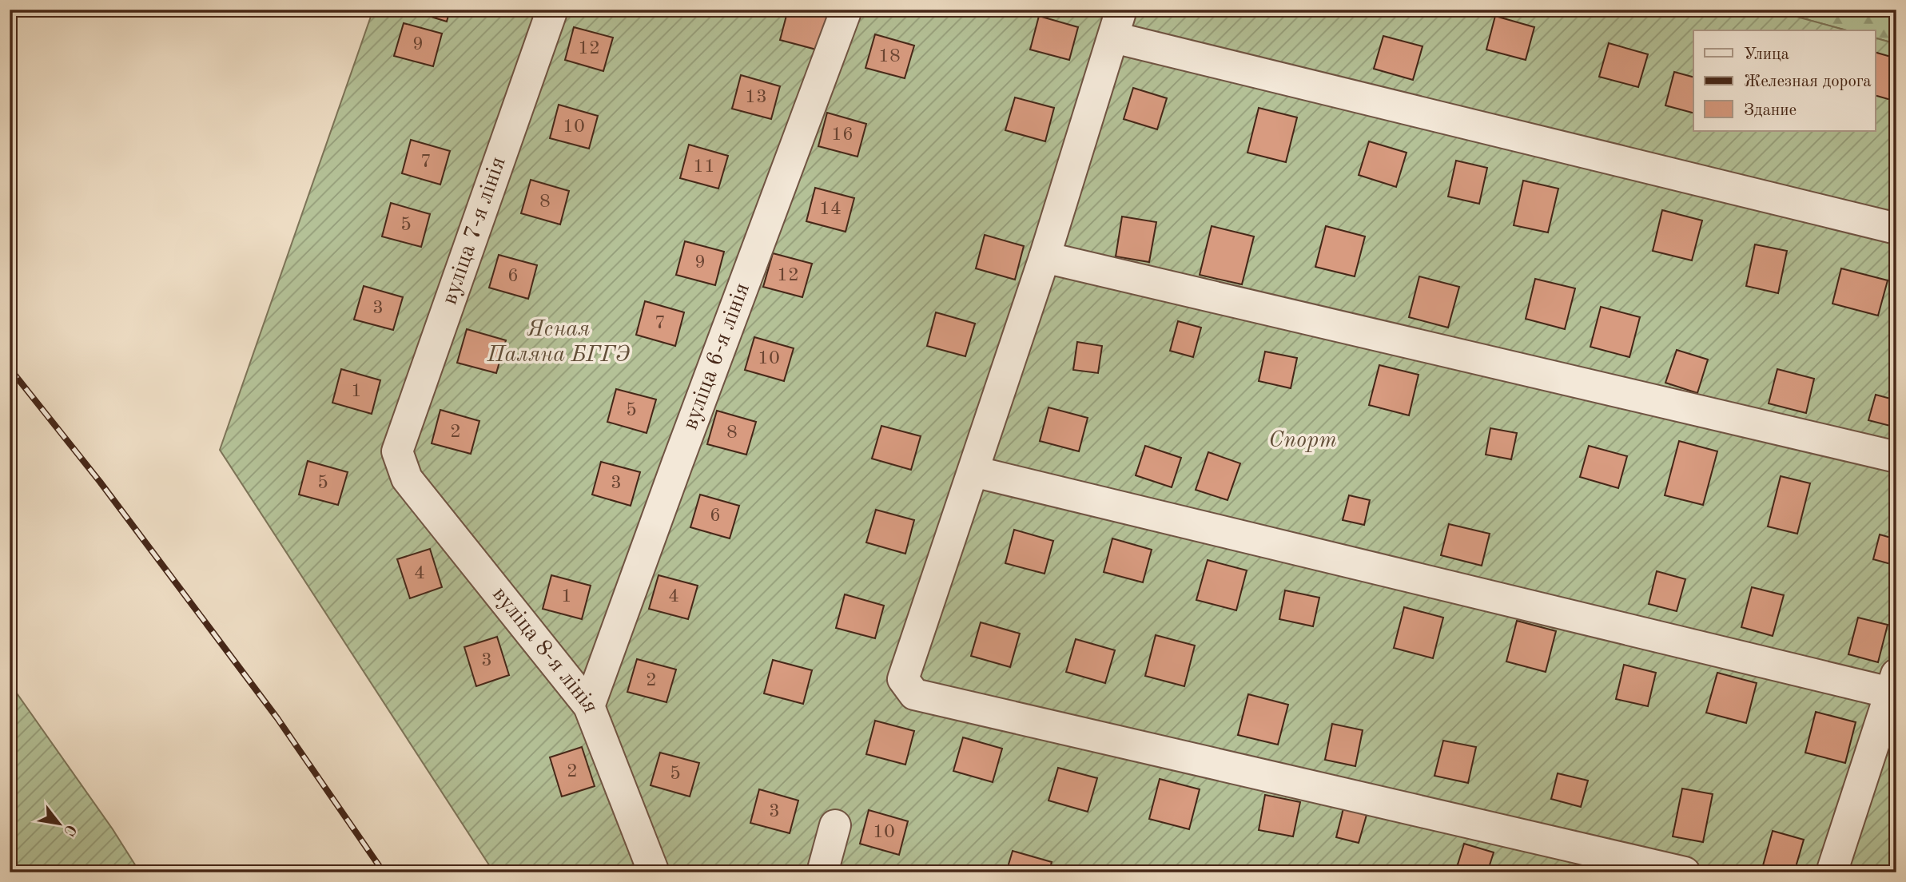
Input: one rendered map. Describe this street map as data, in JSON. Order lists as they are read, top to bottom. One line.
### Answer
{"streets":{"street":["вуліца 7-я лінія","вуліца 6-я лінія","вуліца 8-я лінія"]},"crossings":[["вуліца 7-я лінія","вуліца 8-я лінія"],["вуліца 6-я лінія","вуліца 8-я лінія"]],"parks":["Ясная Паляна БГГЭ","Спорт"],"house_numbers":["9","12","18","13","10","16","7","11","8","14","5","9","12","6","3","7","10","1","5","2","8","5","3","6","4","1","4","3","2","2","5","3","10"],"legend":["Улица","Железная дорога","Здание"],"north":"bottom right"}
